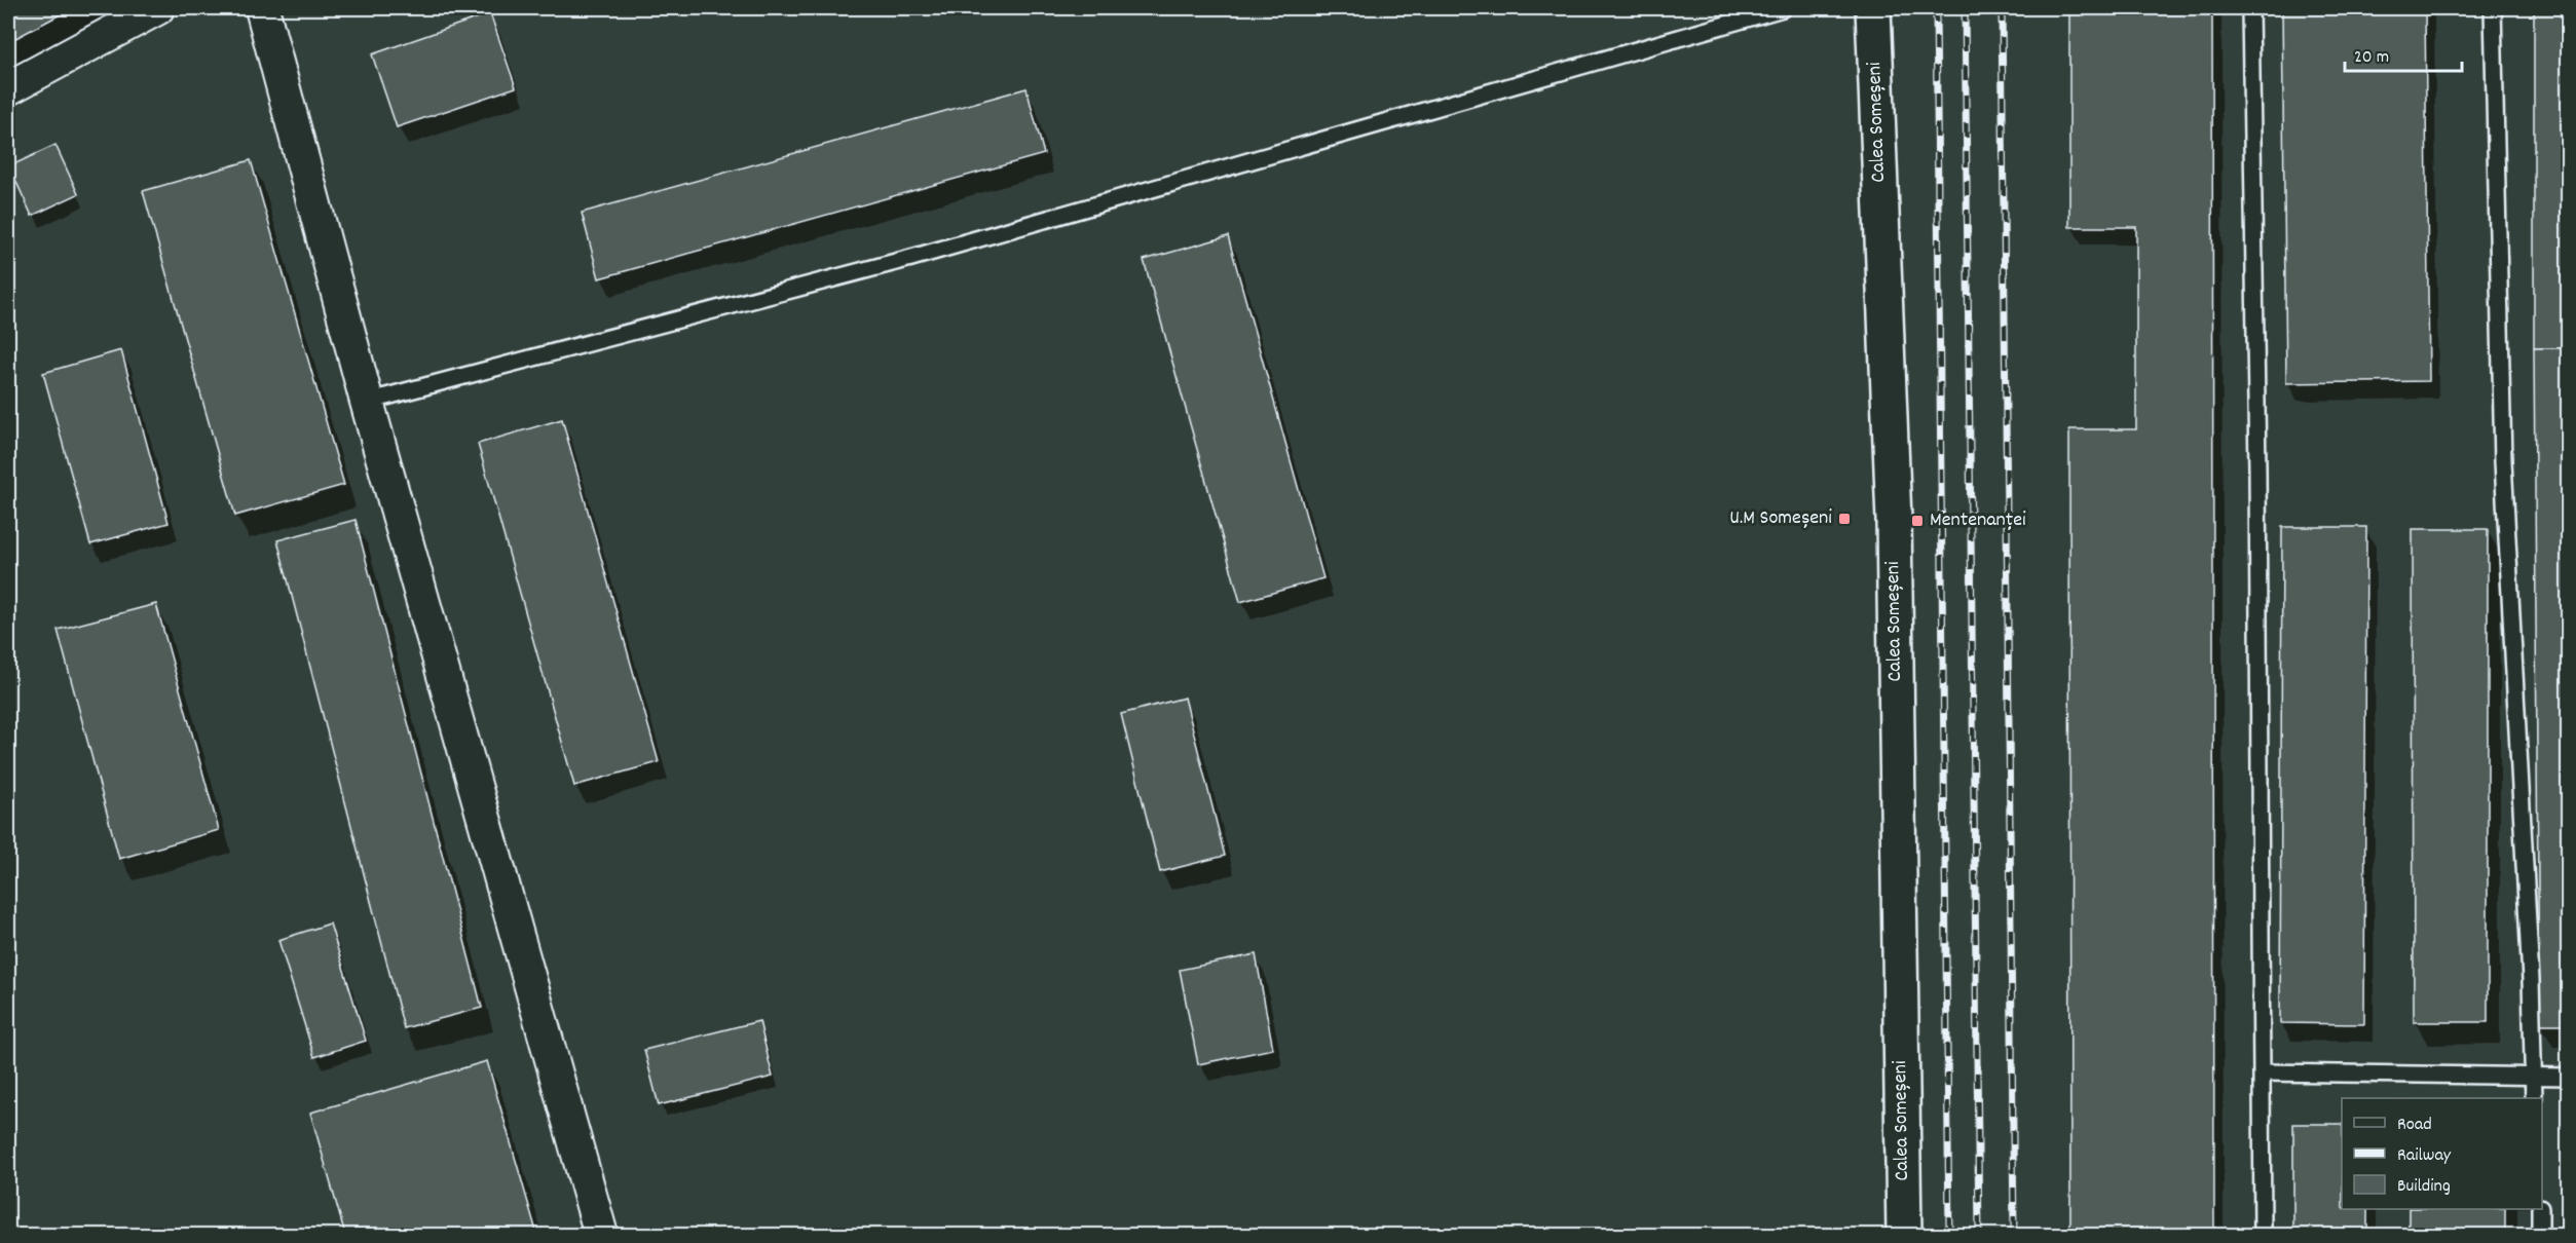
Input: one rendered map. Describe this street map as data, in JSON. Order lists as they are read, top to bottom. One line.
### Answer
{"streets":{"main road":["Calea Someșeni"]},"places":{"transit":["U.M Someșeni","Mentenanței"]},"legend":["Road","Railway","Building"],"scale_bar":"20 m"}
